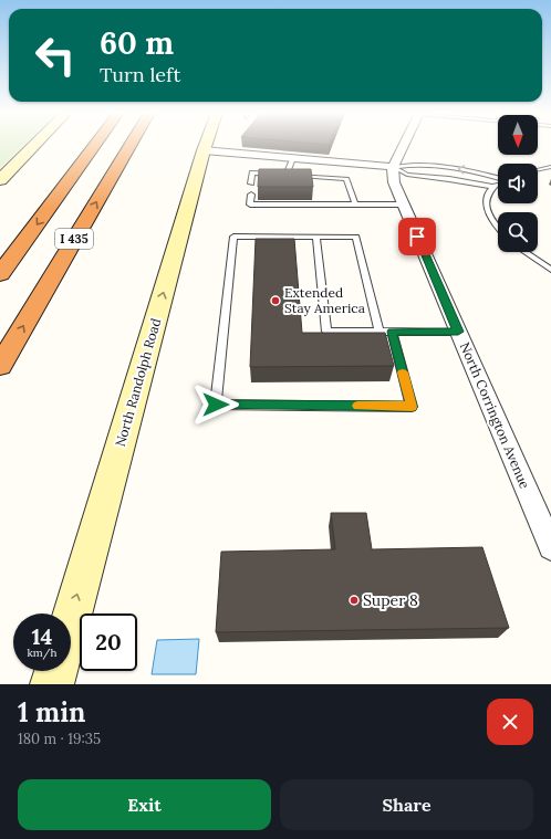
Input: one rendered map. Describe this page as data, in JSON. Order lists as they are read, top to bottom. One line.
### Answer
{"streets":{"highway":["I 435"],"main road":["North Randolph Road"],"street":["North Corrington Avenue"]},"one_way":["North Randolph Road"],"places":["Extended Stay America","Super 8"],"north":"bottom","page":{"turn":["60 m","Turn left"],"speed":"14 km/h","limit":"20","heading":["1 min","180 m · 19:35"],"buttons":["Exit","Share"]}}
